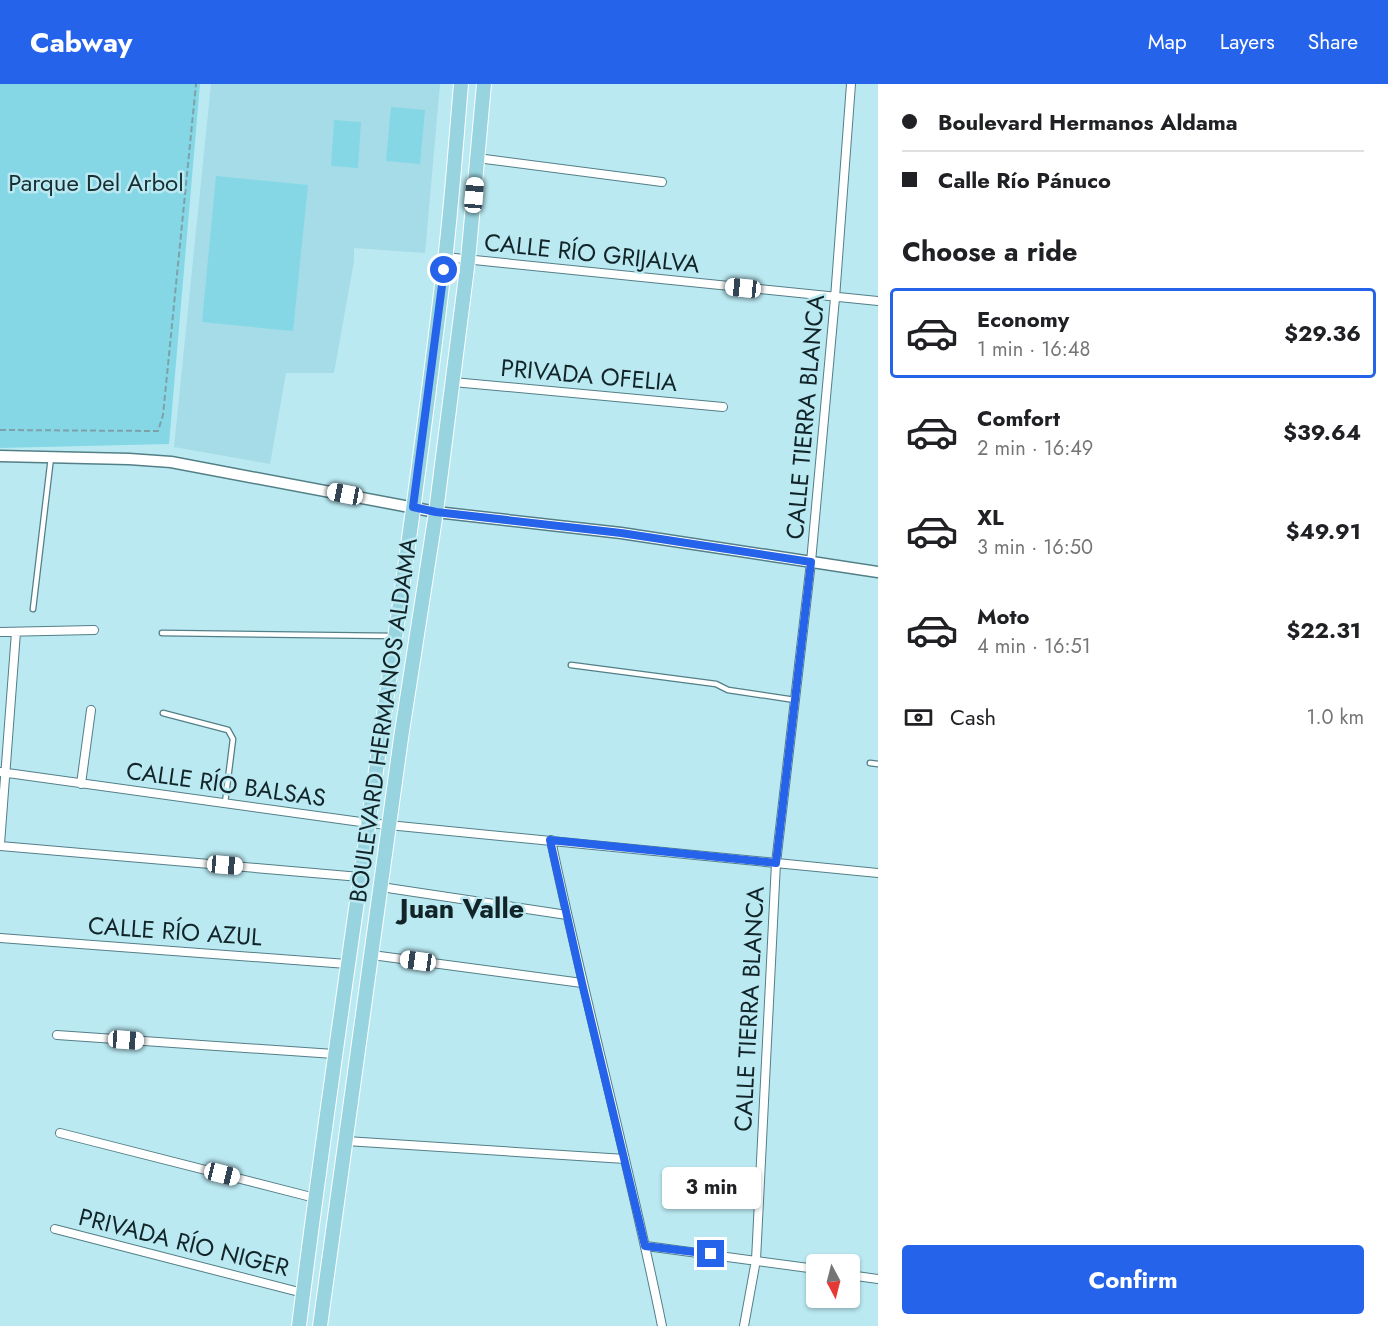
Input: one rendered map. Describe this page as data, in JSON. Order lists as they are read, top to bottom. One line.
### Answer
{"streets":{"main road":["BOULEVARD HERMANOS ALDAMA"],"street":["CALLE RÍO GRIJALVA","PRIVADA OFELIA","CALLE TIERRA BLANCA","CALLE RÍO BALSAS","CALLE RÍO AZUL","PRIVADA RÍO NIGER"]},"crossings":[["CALLE RÍO GRIJALVA","CALLE TIERRA BLANCA"],["CALLE RÍO GRIJALVA","BOULEVARD HERMANOS ALDAMA"],["PRIVADA OFELIA","BOULEVARD HERMANOS ALDAMA"],["CALLE TIERRA BLANCA","CALLE RÍO BALSAS"],["BOULEVARD HERMANOS ALDAMA","CALLE RÍO BALSAS"],["BOULEVARD HERMANOS ALDAMA","CALLE RÍO AZUL"],["BOULEVARD HERMANOS ALDAMA","PRIVADA RÍO NIGER"]],"districts":["Juan Valle"],"parks":["Parque Del Arbol"],"north":"bottom","page":{"header":"Cabway","nav":["Map","Layers","Share"],"banner":["Boulevard Hermanos Aldama","Calle Río Pánuco"],"heading":"Choose a ride","list":[{"name":"Economy","note":"1 min · 16:48","value":"$29.36"},{"name":"Comfort","note":"2 min · 16:49","value":"$39.64"},{"name":"XL","note":"3 min · 16:50","value":"$49.91"},{"name":"Moto","note":"4 min · 16:51","value":"$22.31"}],"pay":["Cash","1.0 km"],"bubble":"3 min","buttons":"Confirm"}}
